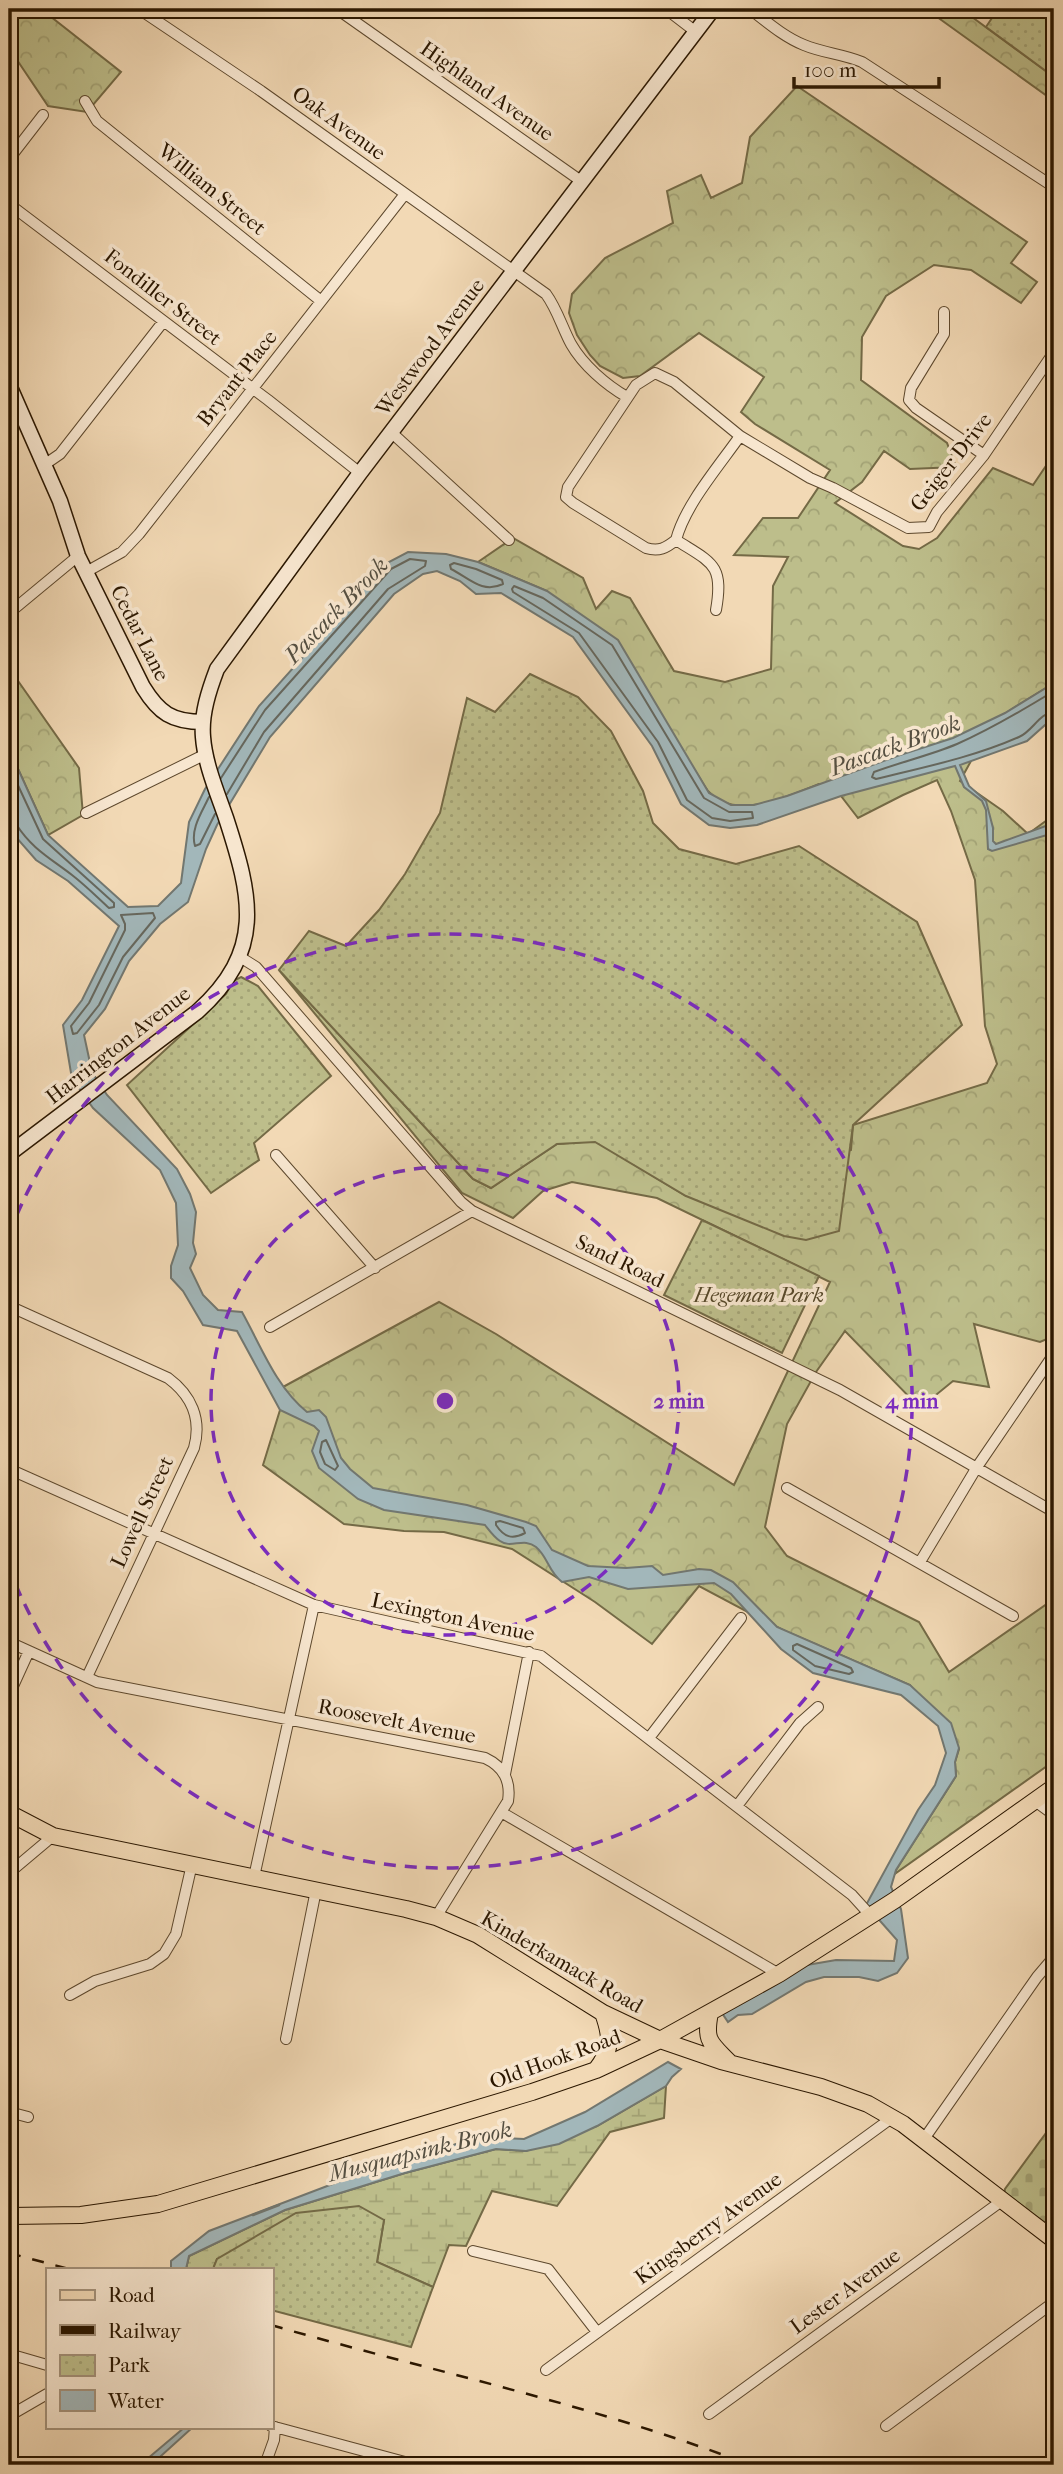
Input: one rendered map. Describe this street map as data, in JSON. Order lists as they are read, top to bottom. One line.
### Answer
{"streets":{"main road":["Kinderkamack Road","Old Hook Road"],"street":["Highland Avenue","Oak Avenue","William Street","Fondiller Street","Westwood Avenue","Bryant Place","Geiger Drive","Cedar Lane","Harrington Avenue","Sand Road","Lowell Street","Lexington Avenue","Roosevelt Avenue","Kingsberry Avenue","Lester Avenue"]},"crossings":[["Highland Avenue","Westwood Avenue"],["Oak Avenue","Westwood Avenue"],["Oak Avenue","Bryant Place"],["Oak Avenue","Geiger Drive"],["William Street","Bryant Place"],["Fondiller Street","Westwood Avenue"],["Fondiller Street","Bryant Place"],["Westwood Avenue","Cedar Lane"],["Bryant Place","Cedar Lane"],["Harrington Avenue","Sand Road"],["Lowell Street","Lexington Avenue"],["Lowell Street","Roosevelt Avenue"],["Lexington Avenue","Old Hook Road"],["Kinderkamack Road","Old Hook Road"],["Kinderkamack Road","Kingsberry Avenue"],["Kinderkamack Road","Lester Avenue"]],"water":["Pascack Brook","Musquapsink Brook"],"parks":["Hegeman Park"],"legend":["Road","Railway","Park","Water"],"scale_bar":"100 m","rings":["2 min","4 min"]}
